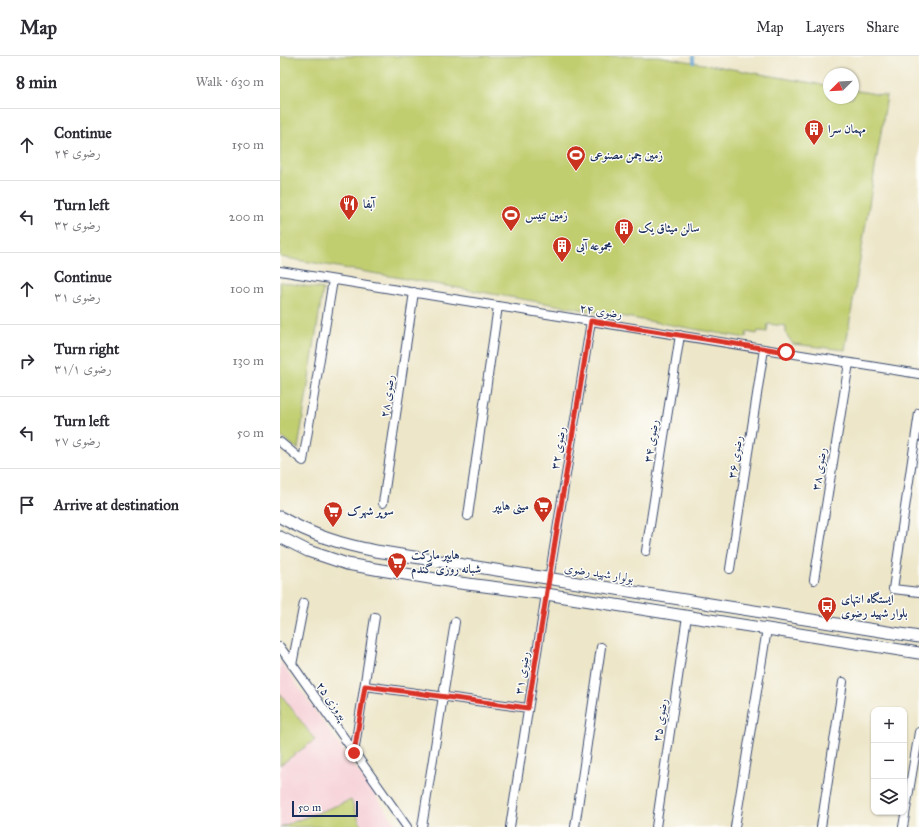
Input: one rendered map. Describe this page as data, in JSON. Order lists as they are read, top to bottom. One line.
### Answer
{"streets":{"street":["رضوی ۲۴","رضوی ۲۸","رضوی ۳۴","رضوی ۳۲","رضوی ۳۶","رضوی ۳۸","بولوار شهید رضوی","رضوی ۳۱","پیروزی ۲۵","رضوی ۳۵"]},"crossings":[["رضوی ۲۴","رضوی ۲۸"],["رضوی ۲۴","رضوی ۳۴"],["رضوی ۲۴","رضوی ۳۲"],["رضوی ۲۴","رضوی ۳۶"],["رضوی ۲۴","رضوی ۳۸"],["رضوی ۳۲","بولوار شهید رضوی"]],"places":{"building":["مهمان سرا","سالن میثاق یک","مجموعه آبی"],"sports":["زمین چمن مصنوعی","زمین تنیس"],"restaurant":["آبفا"],"supermarket":["مینی هایپر","سوپر شهرک","هایپر مارکت شبانه روزی گندم"],"bus stop":["ایستگاه انتهای بلوار شهید رضوی"]},"scale_bar":"50 m","north":"bottom left","page":{"header":"Map","nav":["Map","Layers","Share"],"heading":["8 min","Walk · 630 m"],"list":[["Continue","رضوی ۲۴","150 m"],["Turn left","رضوی ۳۲","200 m"],["Continue","رضوی ۳۱","100 m"],["Turn right","رضوی ۳۱/۱","130 m"],["Turn left","رضوی ۲۷","50 m"],"Arrive at destination"],"map_buttons":["+","−"],"scale":"50 m"}}
